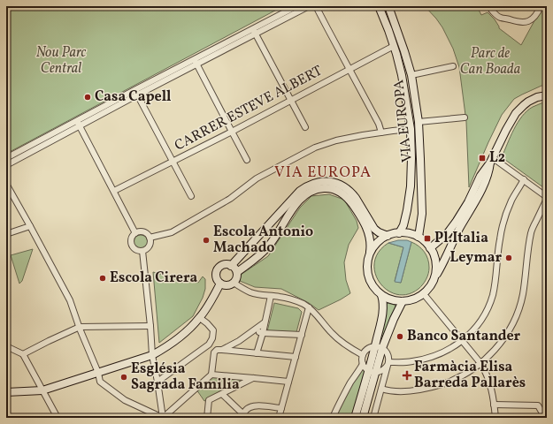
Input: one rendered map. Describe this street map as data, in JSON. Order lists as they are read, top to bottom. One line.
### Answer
{"streets":{"street":["CARRER ESTEVE ALBERT","VIA EUROPA"]},"crossings":[["CARRER ESTEVE ALBERT","VIA EUROPA"]],"districts":["VIA EUROPA"],"parks":["Nou Parc Central","Parc de Can Boada"],"places":{"other":["Casa Capell","Escola Antonio Machado","Leymar","Escola Cirera","Banco Santander","Església Sagrada Familia"],"transit":["L2","Pl.Italia"],"health":["Farmàcia Elisa Barreda Pallarès"]}}
